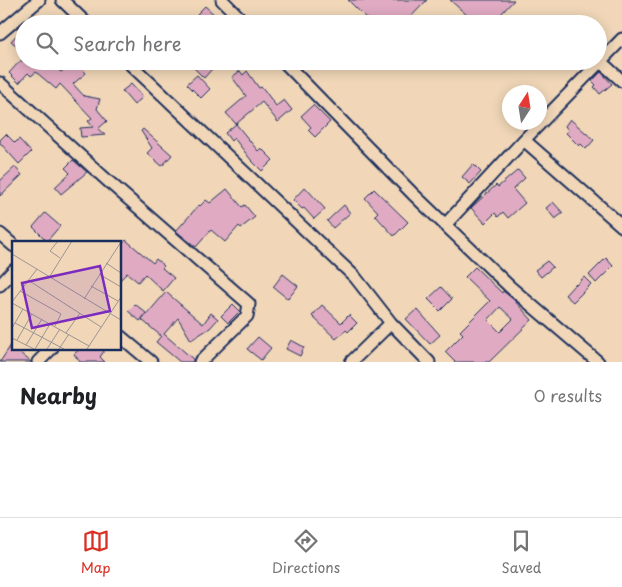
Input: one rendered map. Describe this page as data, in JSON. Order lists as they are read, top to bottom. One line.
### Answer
{"north":"top","page":{"search":"Search here","heading":["Nearby","0 results"],"nav":["Map","Directions","Saved"]}}
